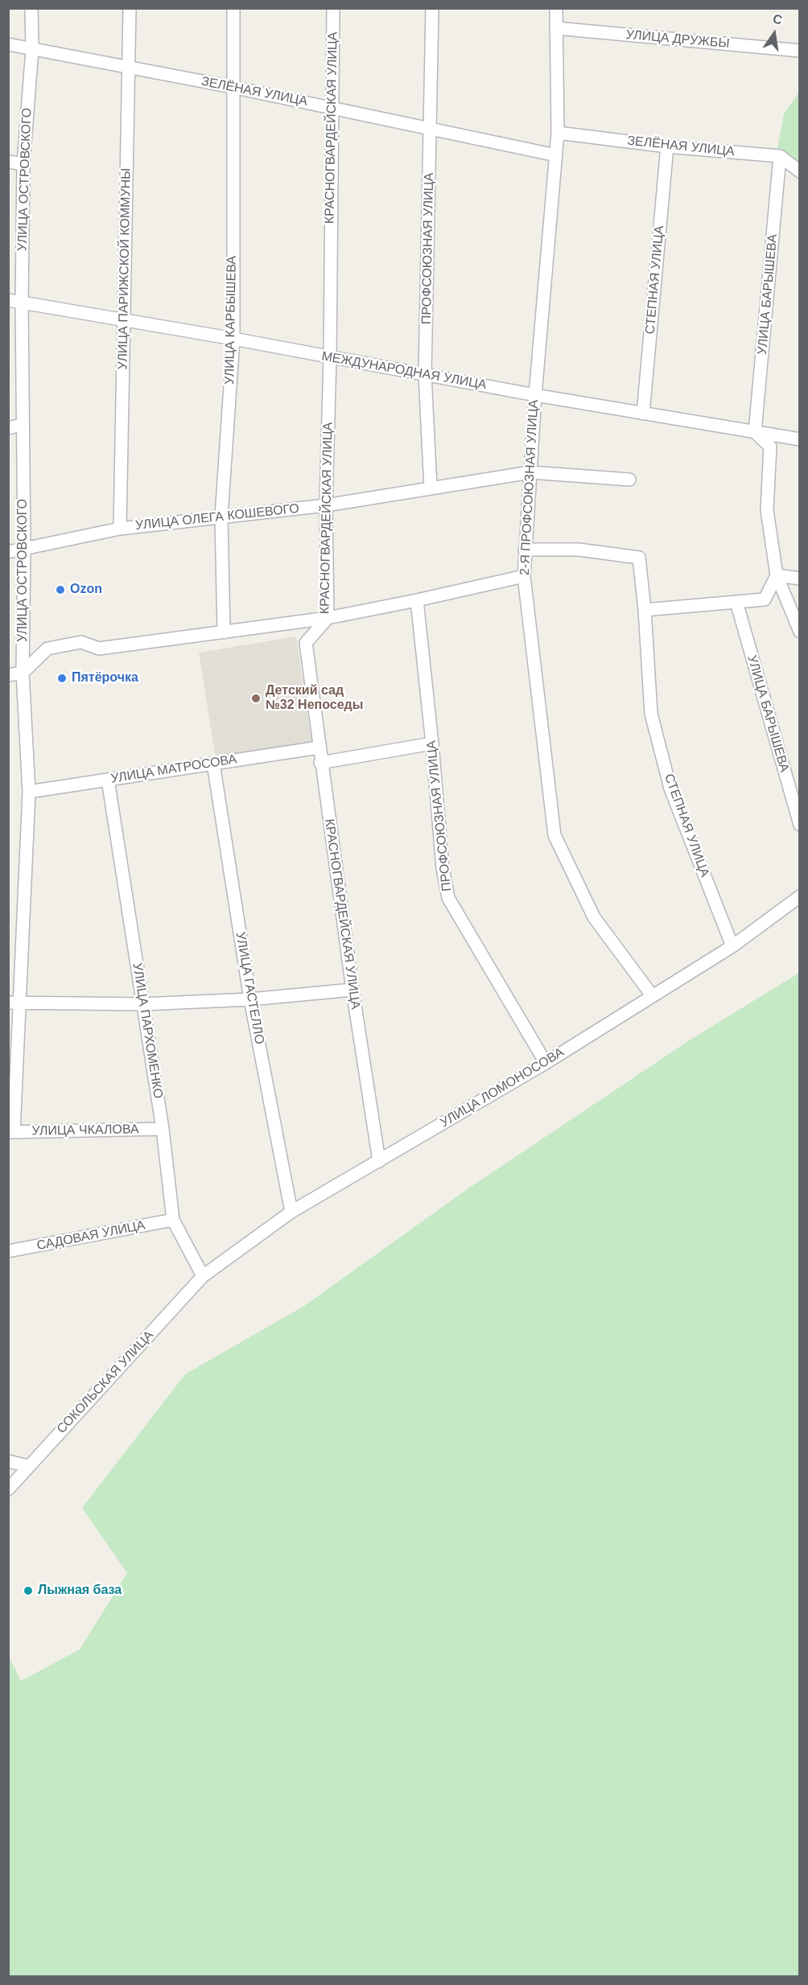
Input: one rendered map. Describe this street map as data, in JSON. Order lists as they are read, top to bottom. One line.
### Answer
{"streets":{"street":["УЛИЦА ДРУЖБЫ","ЗЕЛЁНАЯ УЛИЦА","КРАСНОГВАРДЕЙСКАЯ УЛИЦА","УЛИЦА ОСТРОВСКОГО","ПРОФСОЮЗНАЯ УЛИЦА","УЛИЦА ПАРИЖСКОЙ КОММУНЫ","СТЕПНАЯ УЛИЦА","УЛИЦА БАРЫШЕВА","УЛИЦА КАРБЫШЕВА","МЕЖДУНАРОДНАЯ УЛИЦА","2-Я ПРОФСОЮЗНАЯ УЛИЦА","УЛИЦА ОЛЕГА КОШЕВОГО","УЛИЦА МАТРОСОВА","УЛИЦА ГАСТЕЛЛО","УЛИЦА ПАРХОМЕНКО","УЛИЦА ЛОМОНОСОВА","УЛИЦА ЧКАЛОВА","САДОВАЯ УЛИЦА","СОКОЛЬСКАЯ УЛИЦА"]},"crossings":[["УЛИЦА ДРУЖБЫ","2-Я ПРОФСОЮЗНАЯ УЛИЦА"],["ЗЕЛЁНАЯ УЛИЦА","КРАСНОГВАРДЕЙСКАЯ УЛИЦА"],["ЗЕЛЁНАЯ УЛИЦА","УЛИЦА ОСТРОВСКОГО"],["ЗЕЛЁНАЯ УЛИЦА","ПРОФСОЮЗНАЯ УЛИЦА"],["ЗЕЛЁНАЯ УЛИЦА","УЛИЦА ПАРИЖСКОЙ КОММУНЫ"],["ЗЕЛЁНАЯ УЛИЦА","СТЕПНАЯ УЛИЦА"],["ЗЕЛЁНАЯ УЛИЦА","УЛИЦА БАРЫШЕВА"],["ЗЕЛЁНАЯ УЛИЦА","УЛИЦА КАРБЫШЕВА"],["ЗЕЛЁНАЯ УЛИЦА","2-Я ПРОФСОЮЗНАЯ УЛИЦА"],["КРАСНОГВАРДЕЙСКАЯ УЛИЦА","МЕЖДУНАРОДНАЯ УЛИЦА"],["КРАСНОГВАРДЕЙСКАЯ УЛИЦА","УЛИЦА ОЛЕГА КОШЕВОГО"],["КРАСНОГВАРДЕЙСКАЯ УЛИЦА","УЛИЦА МАТРОСОВА"],["КРАСНОГВАРДЕЙСКАЯ УЛИЦА","УЛИЦА ЛОМОНОСОВА"],["УЛИЦА ОСТРОВСКОГО","МЕЖДУНАРОДНАЯ УЛИЦА"],["УЛИЦА ОСТРОВСКОГО","УЛИЦА ОЛЕГА КОШЕВОГО"],["УЛИЦА ОСТРОВСКОГО","УЛИЦА МАТРОСОВА"],["УЛИЦА ОСТРОВСКОГО","УЛИЦА ЧКАЛОВА"],["ПРОФСОЮЗНАЯ УЛИЦА","МЕЖДУНАРОДНАЯ УЛИЦА"],["ПРОФСОЮЗНАЯ УЛИЦА","УЛИЦА ОЛЕГА КОШЕВОГО"],["ПРОФСОЮЗНАЯ УЛИЦА","УЛИЦА ЛОМОНОСОВА"],["УЛИЦА ПАРИЖСКОЙ КОММУНЫ","МЕЖДУНАРОДНАЯ УЛИЦА"],["УЛИЦА ПАРИЖСКОЙ КОММУНЫ","УЛИЦА ОЛЕГА КОШЕВОГО"],["СТЕПНАЯ УЛИЦА","МЕЖДУНАРОДНАЯ УЛИЦА"],["СТЕПНАЯ УЛИЦА","2-Я ПРОФСОЮЗНАЯ УЛИЦА"],["СТЕПНАЯ УЛИЦА","УЛИЦА ЛОМОНОСОВА"],["УЛИЦА БАРЫШЕВА","МЕЖДУНАРОДНАЯ УЛИЦА"],["УЛИЦА КАРБЫШЕВА","МЕЖДУНАРОДНАЯ УЛИЦА"],["УЛИЦА КАРБЫШЕВА","УЛИЦА ОЛЕГА КОШЕВОГО"],["МЕЖДУНАРОДНАЯ УЛИЦА","2-Я ПРОФСОЮЗНАЯ УЛИЦА"],["2-Я ПРОФСОЮЗНАЯ УЛИЦА","УЛИЦА ОЛЕГА КОШЕВОГО"],["2-Я ПРОФСОЮЗНАЯ УЛИЦА","УЛИЦА ЛОМОНОСОВА"],["УЛИЦА МАТРОСОВА","УЛИЦА ГАСТЕЛЛО"],["УЛИЦА МАТРОСОВА","УЛИЦА ПАРХОМЕНКО"],["УЛИЦА ГАСТЕЛЛО","УЛИЦА ЛОМОНОСОВА"],["УЛИЦА ПАРХОМЕНКО","УЛИЦА ЛОМОНОСОВА"],["УЛИЦА ПАРХОМЕНКО","УЛИЦА ЧКАЛОВА"],["УЛИЦА ПАРХОМЕНКО","САДОВАЯ УЛИЦА"],["УЛИЦА ПАРХОМЕНКО","СОКОЛЬСКАЯ УЛИЦА"],["УЛИЦА ЛОМОНОСОВА","СОКОЛЬСКАЯ УЛИЦА"]],"places":["Ozon","Пятёрочка","Детский сад №32 Непоседы","Лыжная база"],"north":"top"}
